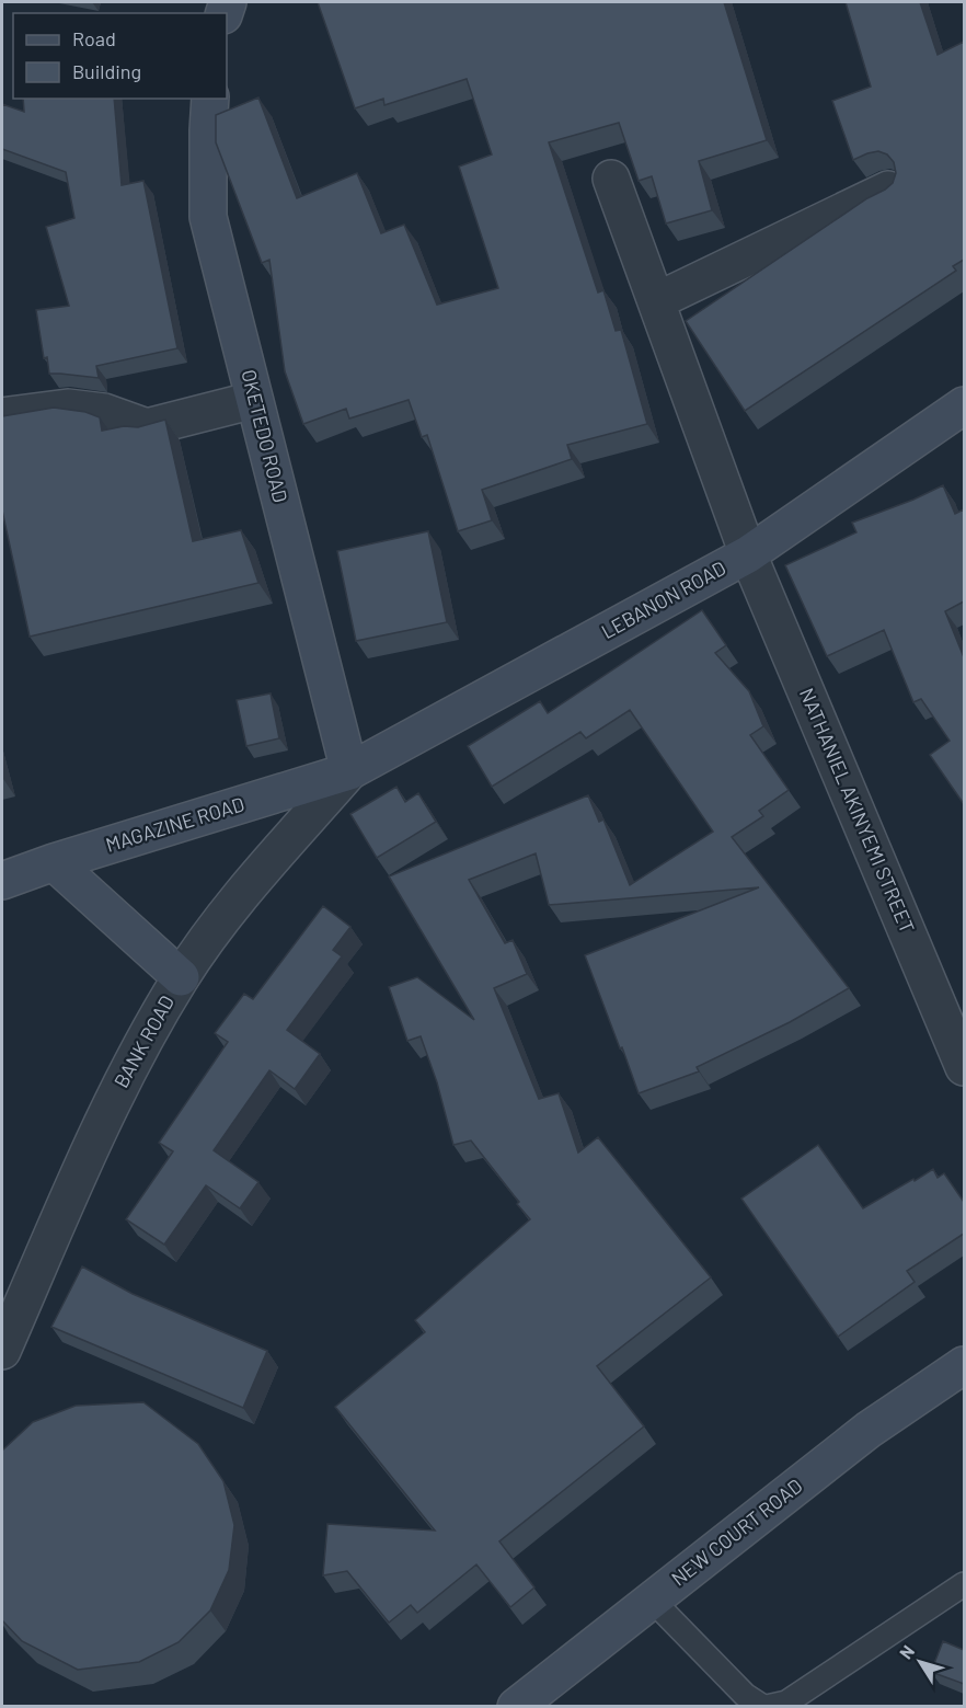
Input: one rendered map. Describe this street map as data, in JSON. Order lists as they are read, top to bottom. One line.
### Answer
{"streets":{"street":["OKETEDO ROAD","LEBANON ROAD","NATHANIEL AKINYEMI STREET","MAGAZINE ROAD","BANK ROAD","NEW COURT ROAD"]},"crossings":[["OKETEDO ROAD","LEBANON ROAD"],["OKETEDO ROAD","MAGAZINE ROAD"],["OKETEDO ROAD","BANK ROAD"],["LEBANON ROAD","NATHANIEL AKINYEMI STREET"],["LEBANON ROAD","MAGAZINE ROAD"],["LEBANON ROAD","BANK ROAD"],["MAGAZINE ROAD","BANK ROAD"]],"legend":["Road","Building"],"north":"top left"}
